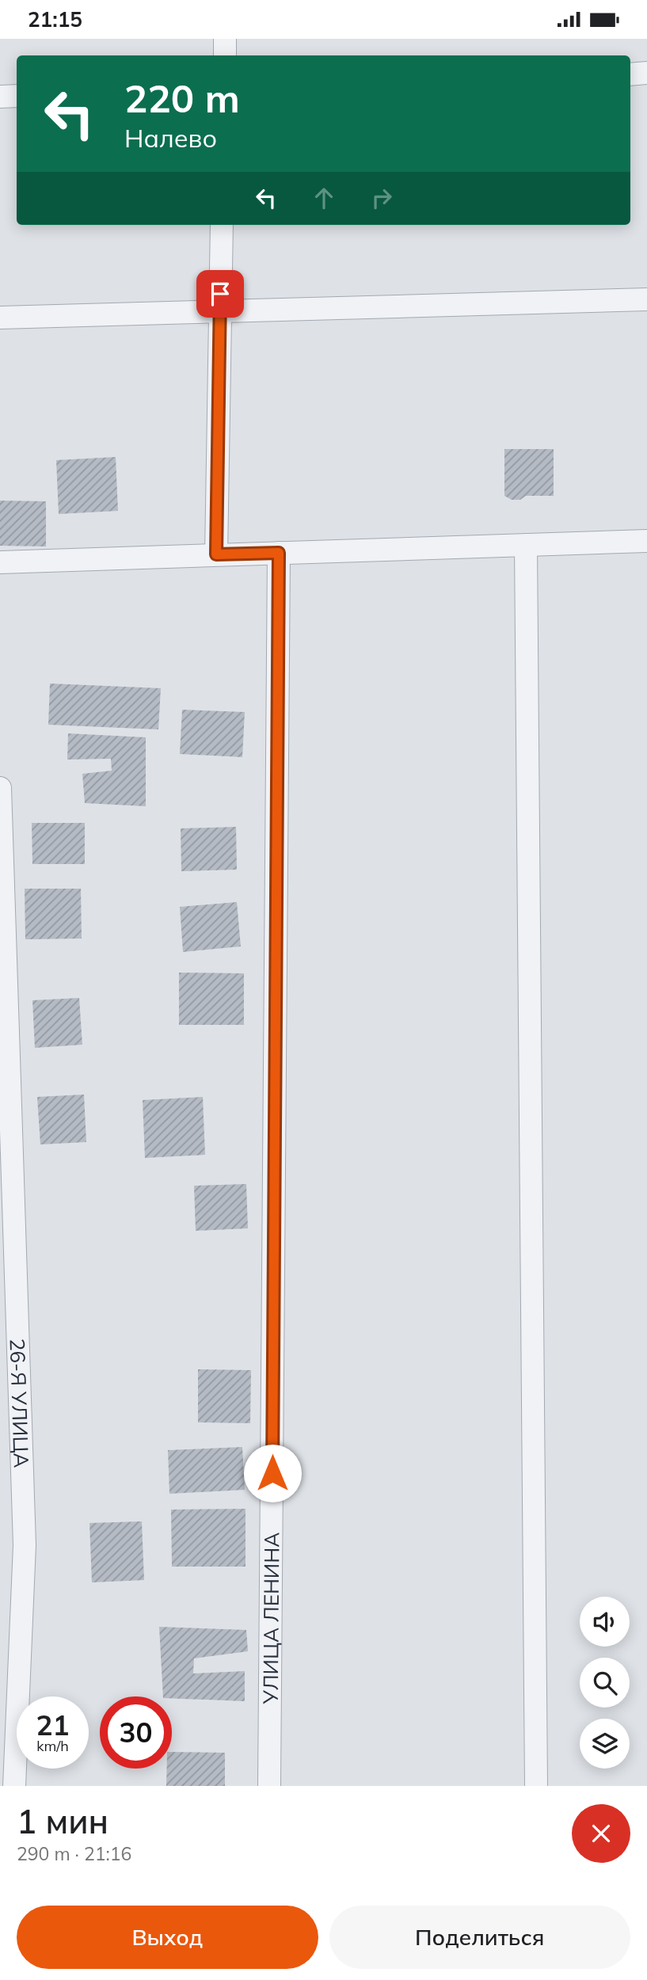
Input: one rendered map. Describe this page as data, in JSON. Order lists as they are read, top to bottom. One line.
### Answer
{"streets":{"street":["26-Я УЛИЦА","УЛИЦА ЛЕНИНА"]},"page":{"status":"21:15","turn":["220 m","Налево"],"speed":"21 km/h","limit":"30","heading":["1 мин","290 m · 21:16"],"buttons":["Выход","Поделиться"]}}
